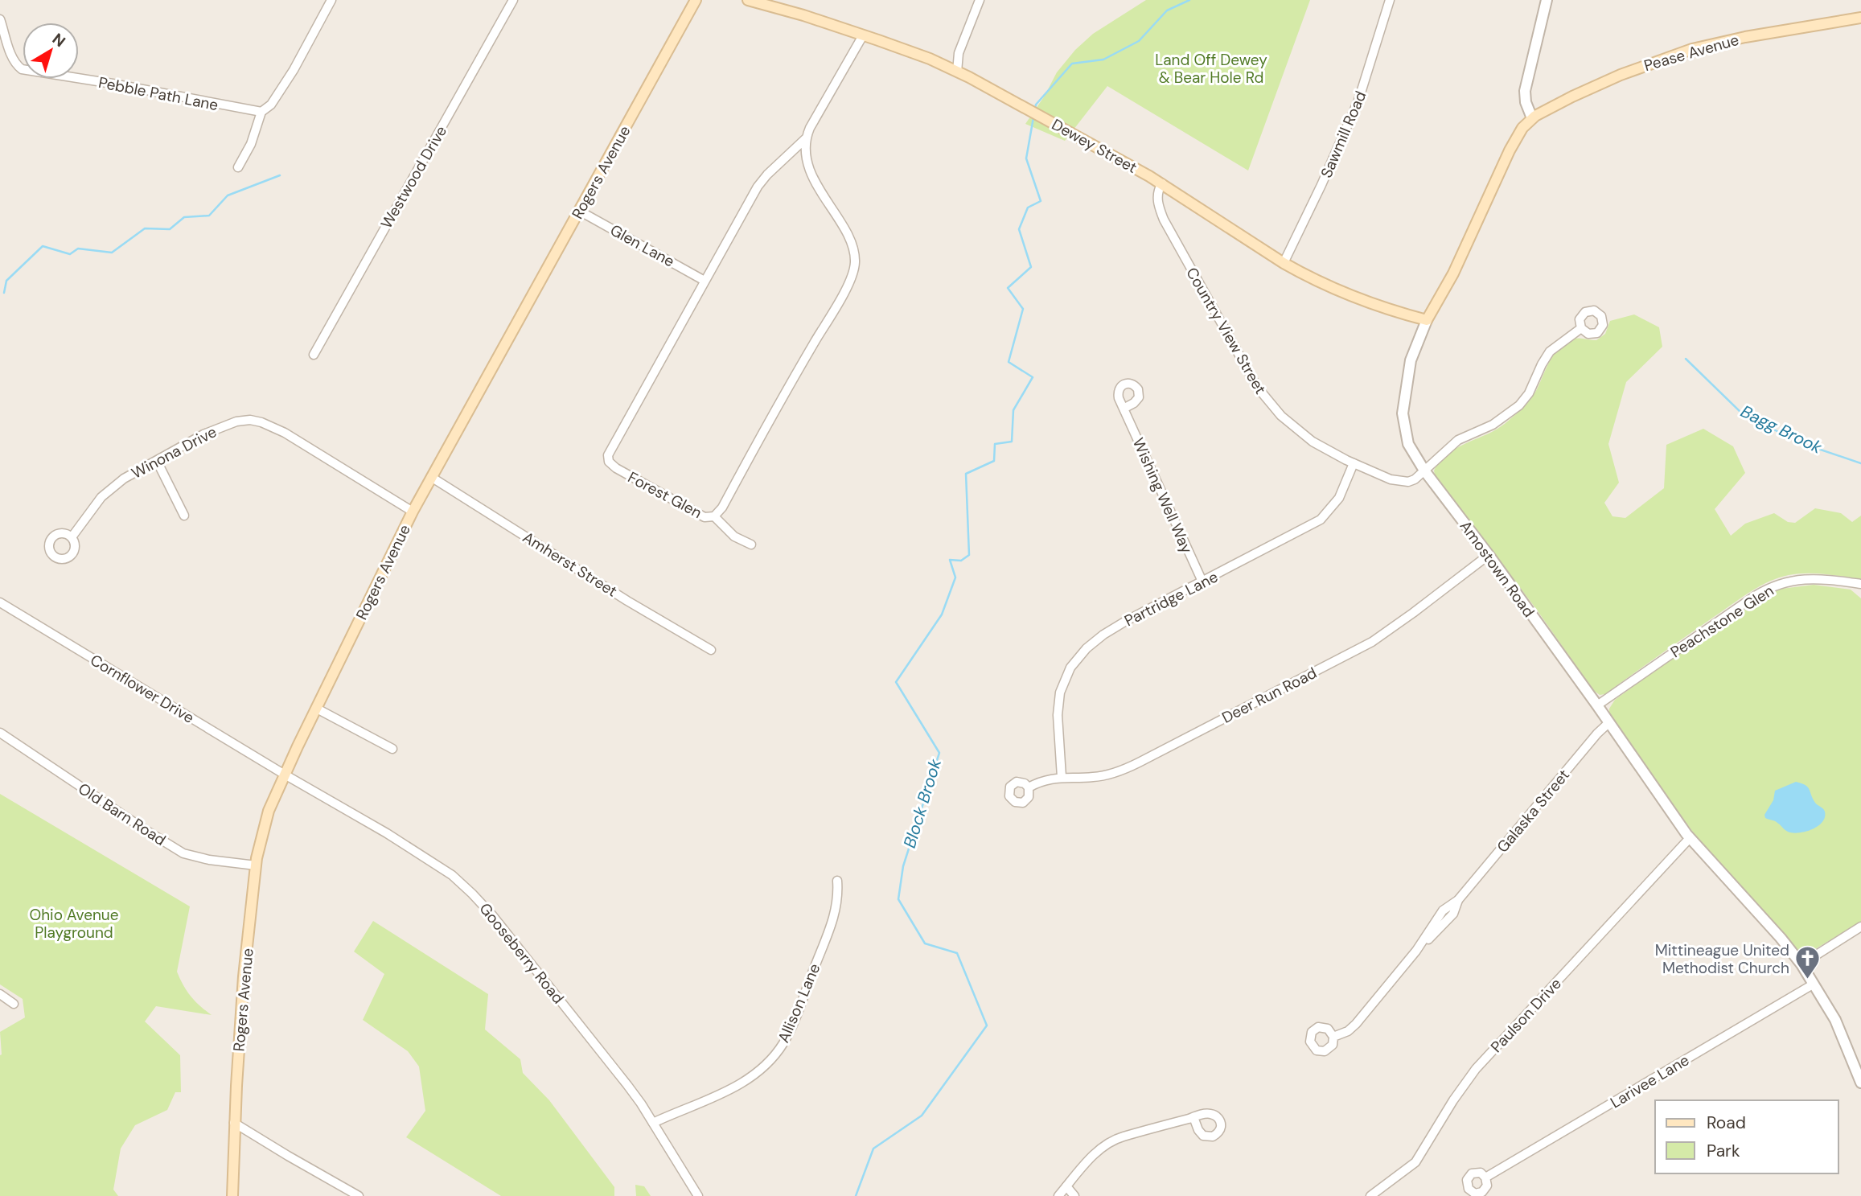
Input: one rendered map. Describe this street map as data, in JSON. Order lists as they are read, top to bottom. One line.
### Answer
{"streets":{"main road":["Pease Avenue","Dewey Street","Rogers Avenue","Amostown Road"],"street":["Pebble Path Lane","Sawmill Road","Westwood Drive","Glen Lane","Country View Street","Winona Drive","Forest Glen","Wishing Well Way","Amherst Street","Partridge Lane","Peachstone Glen","Cornflower Drive","Deer Run Road","Galaska Street","Old Barn Road","Gooseberry Road","Allison Lane","Paulson Drive","Larivee Lane"]},"crossings":[["Pease Avenue","Amostown Road"],["Sawmill Road","Dewey Street"],["Dewey Street","Country View Street"],["Dewey Street","Forest Glen"],["Dewey Street","Amostown Road"],["Rogers Avenue","Glen Lane"],["Rogers Avenue","Winona Drive"],["Rogers Avenue","Amherst Street"],["Rogers Avenue","Cornflower Drive"],["Rogers Avenue","Old Barn Road"],["Rogers Avenue","Gooseberry Road"],["Glen Lane","Forest Glen"],["Country View Street","Amostown Road"],["Country View Street","Partridge Lane"],["Wishing Well Way","Partridge Lane"],["Amostown Road","Peachstone Glen"],["Amostown Road","Deer Run Road"],["Amostown Road","Galaska Street"],["Amostown Road","Paulson Drive"],["Amostown Road","Larivee Lane"],["Partridge Lane","Deer Run Road"],["Cornflower Drive","Gooseberry Road"],["Gooseberry Road","Allison Lane"]],"water":["Bagg Brook","Block Brook"],"parks":["Land Off Dewey & Bear Hole Rd","Ohio Avenue Playground"],"places":{"church":["Mittineague United Methodist Church"]},"legend":["Road","Park"],"north":"top right"}
